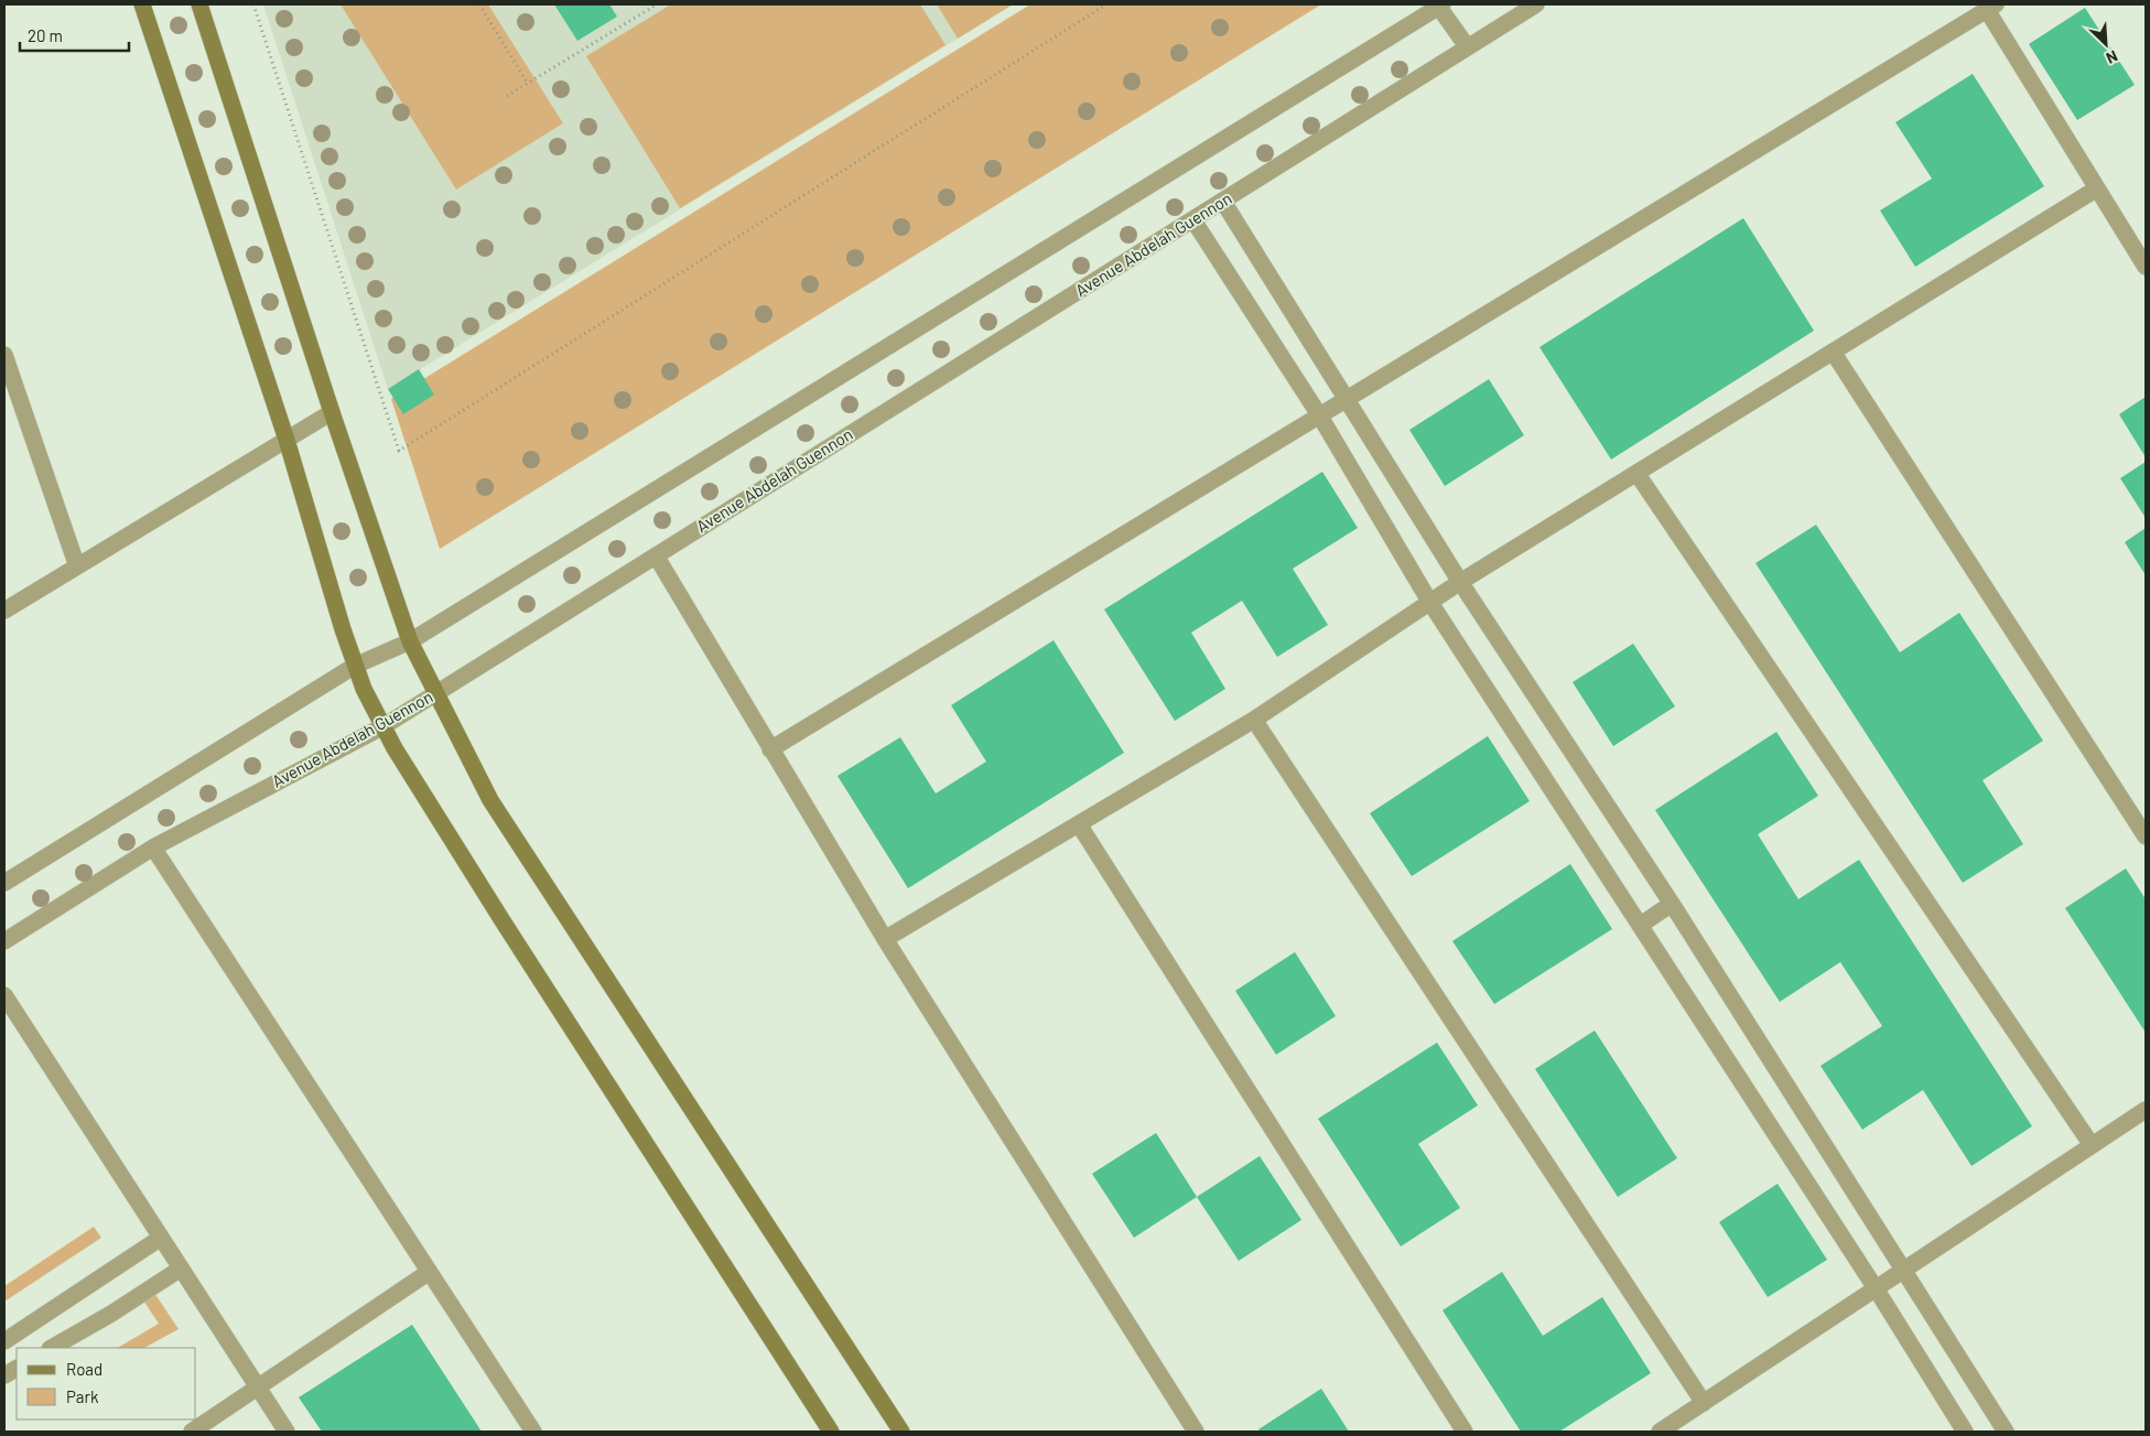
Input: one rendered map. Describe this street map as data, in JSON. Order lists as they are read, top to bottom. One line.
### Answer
{"streets":{"street":["Avenue Abdelah Guennon"]},"legend":["Road","Park"],"scale_bar":"20 m","north":"bottom right"}
